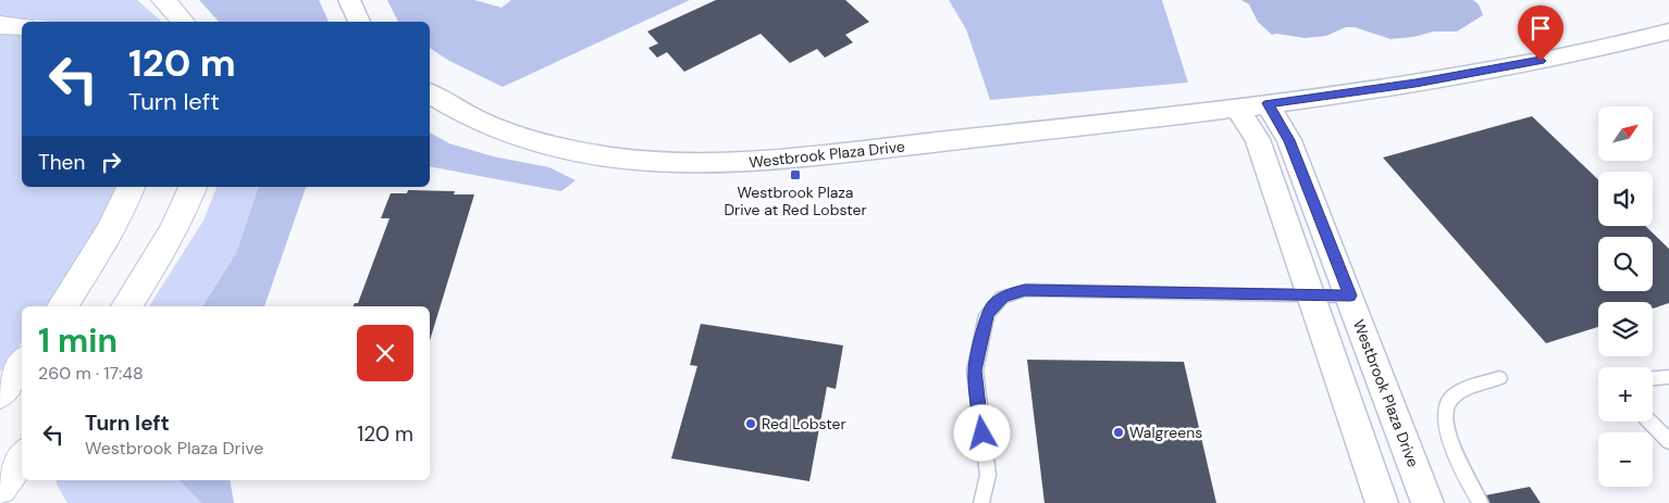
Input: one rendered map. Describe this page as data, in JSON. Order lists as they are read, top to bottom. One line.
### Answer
{"streets":{"street":["Westbrook Plaza Drive"]},"places":{"transit":["Westbrook Plaza Drive at Red Lobster"],"other":["Red Lobster","Walgreens"]},"north":"top right","page":{"turn":["120 m","Turn left"],"map_buttons":["+","−"],"then":"Then","heading":["1 min","260 m · 17:48"],"list":[{"name":"Turn left","note":"Westbrook Plaza Drive","value":"120 m"}]}}
